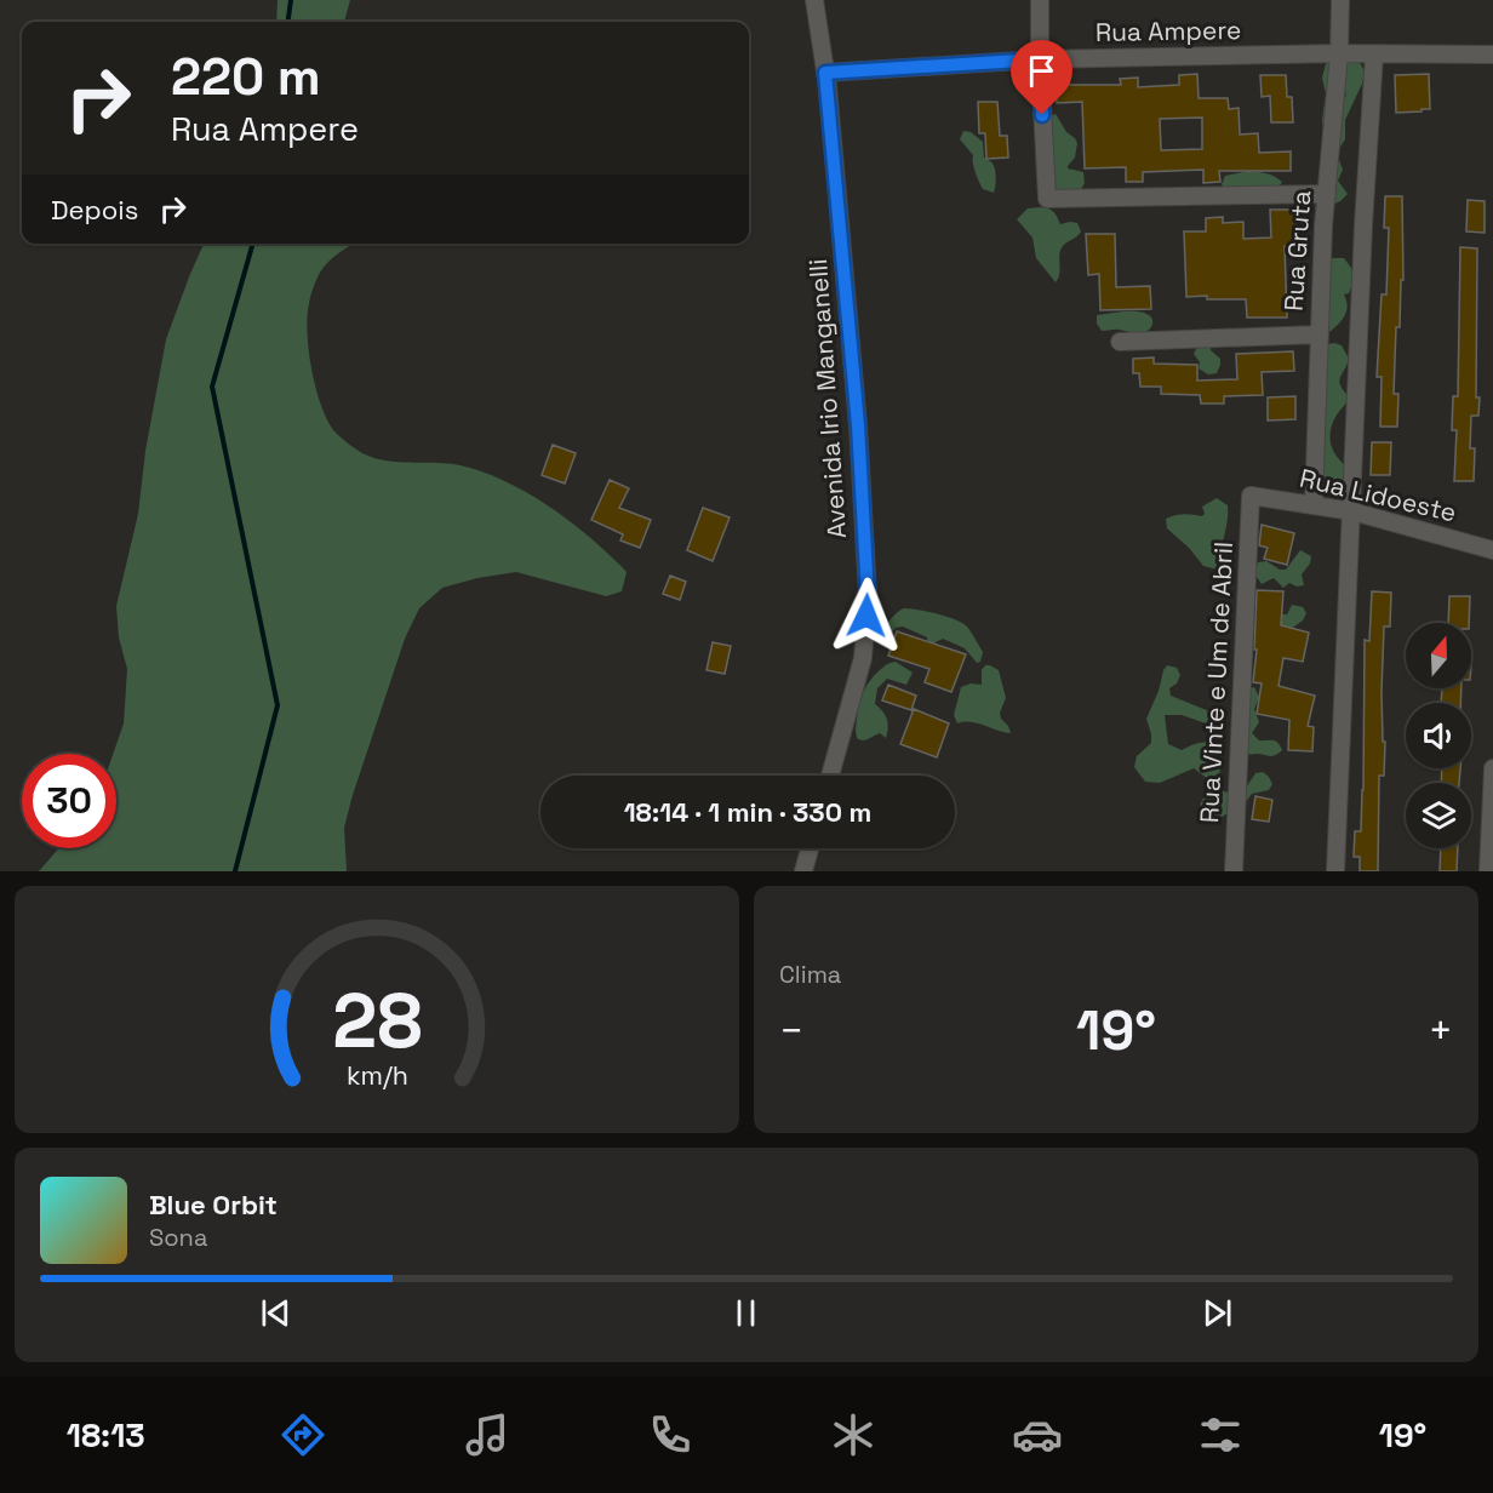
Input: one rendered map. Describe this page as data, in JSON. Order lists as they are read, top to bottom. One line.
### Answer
{"streets":{"street":["Rua Ampere","Rua Gruta","Avenida Irio Manganelli","Rua Lidoeste","Rua Vinte e Um de Abril"]},"crossings":[["Rua Ampere","Rua Gruta"],["Rua Ampere","Avenida Irio Manganelli"],["Rua Gruta","Rua Lidoeste"],["Rua Lidoeste","Rua Vinte e Um de Abril"]],"north":"top","page":{"turn":["220 m","Rua Ampere"],"then":"Depois","limit":"30","trip":"18:14 · 1 min · 330 m","tile":"Clima","heat":["−","19°","+"],"song":["Blue Orbit","Sona"],"tabs":["18:13","19°"],"gauge":["28","km/h"]}}
